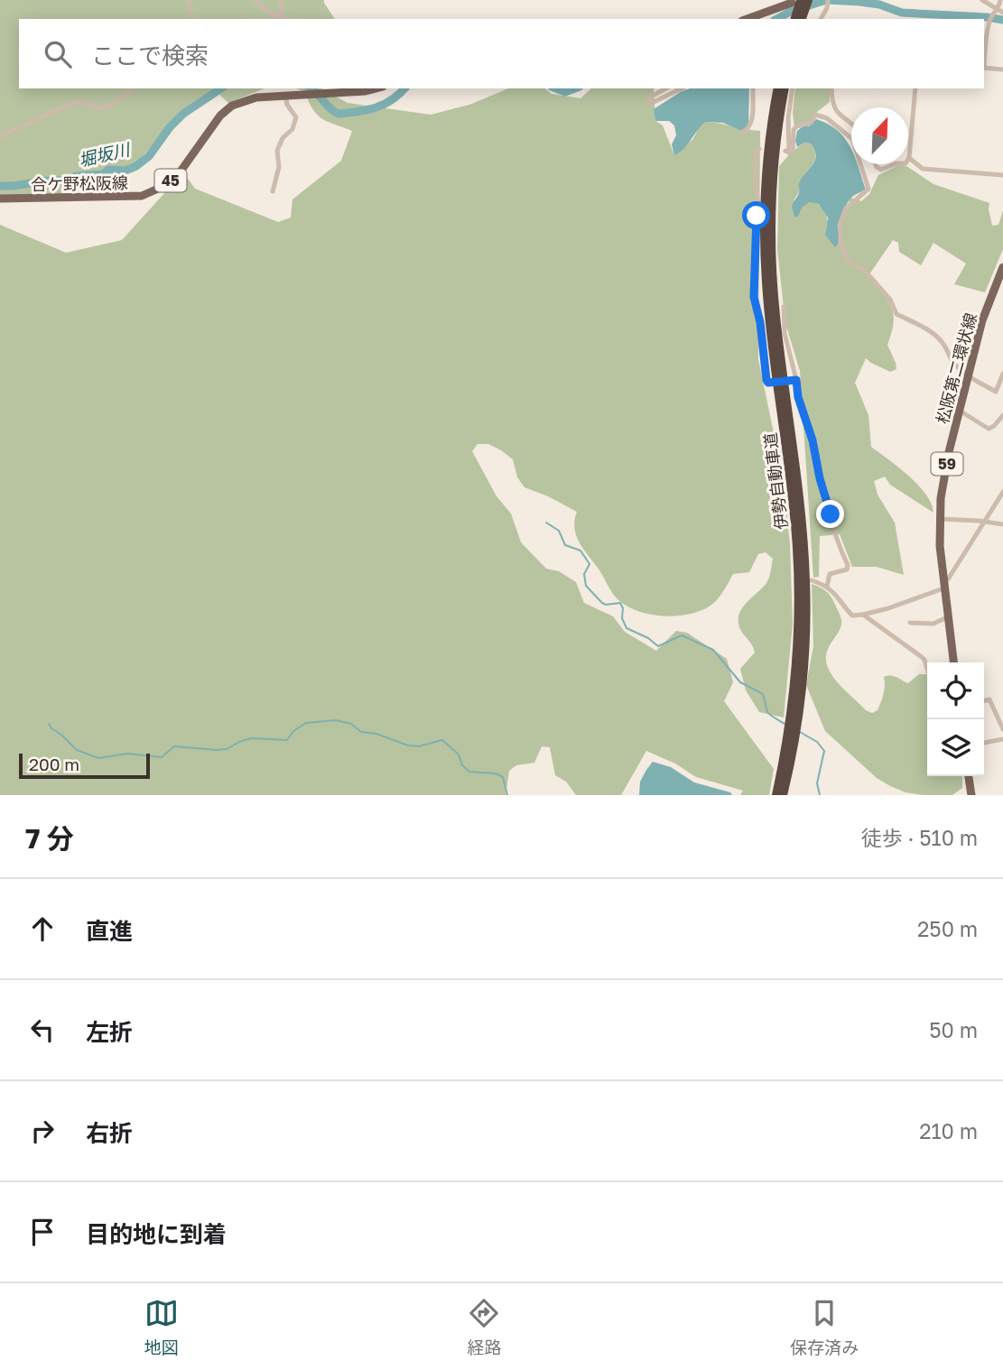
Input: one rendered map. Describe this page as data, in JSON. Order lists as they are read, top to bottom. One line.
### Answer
{"streets":{"highway":["伊勢自動車道"],"main road":["45","合ケ野松阪線","松阪第二環状線","59"]},"water":["堀坂川"],"scale_bar":"200 m","north":"top right","page":{"search":"ここで検索","scale":"200 m","heading":["7 分","徒歩 · 510 m"],"list":[["直進","250 m"],["左折","50 m"],["右折","210 m"],"目的地に到着"],"nav":["地図","経路","保存済み"]}}
